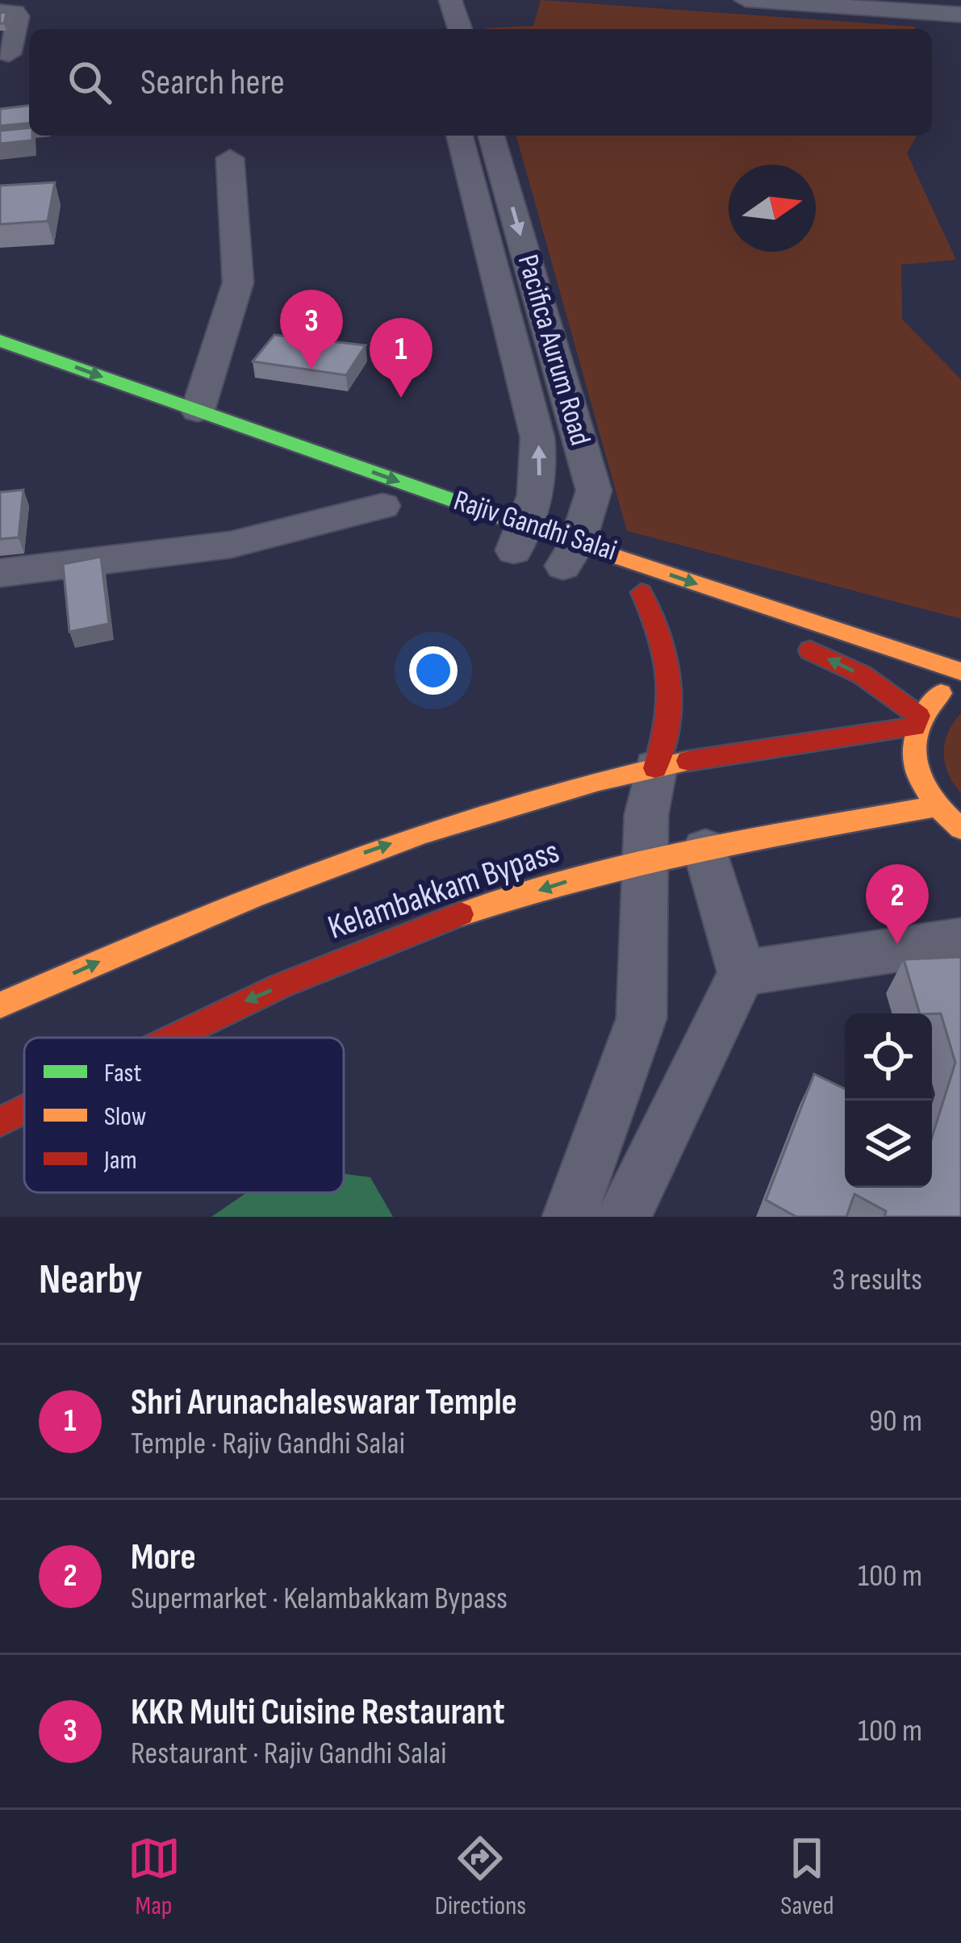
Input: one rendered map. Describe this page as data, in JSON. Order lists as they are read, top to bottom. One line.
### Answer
{"streets":{"main road":["Rajiv Gandhi Salai","Kelambakkam Bypass"],"street":["Pacifica Aurum Road"]},"crossings":[["Pacifica Aurum Road","Rajiv Gandhi Salai"]],"one_way":["Rajiv Gandhi Salai"],"legend":["Fast","Slow","Jam"],"north":"right","page":{"search":"Search here","pins":["3","1","2"],"heading":["Nearby","3 results"],"list":[{"mark":"1","name":"Shri Arunachaleswarar Temple","note":"Temple · Rajiv Gandhi Salai","value":"90 m"},{"mark":"2","name":"More","note":"Supermarket · Kelambakkam Bypass","value":"100 m"},{"mark":"3","name":"KKR Multi Cuisine Restaurant","note":"Restaurant · Rajiv Gandhi Salai","value":"100 m"}],"nav":["Map","Directions","Saved"]}}
